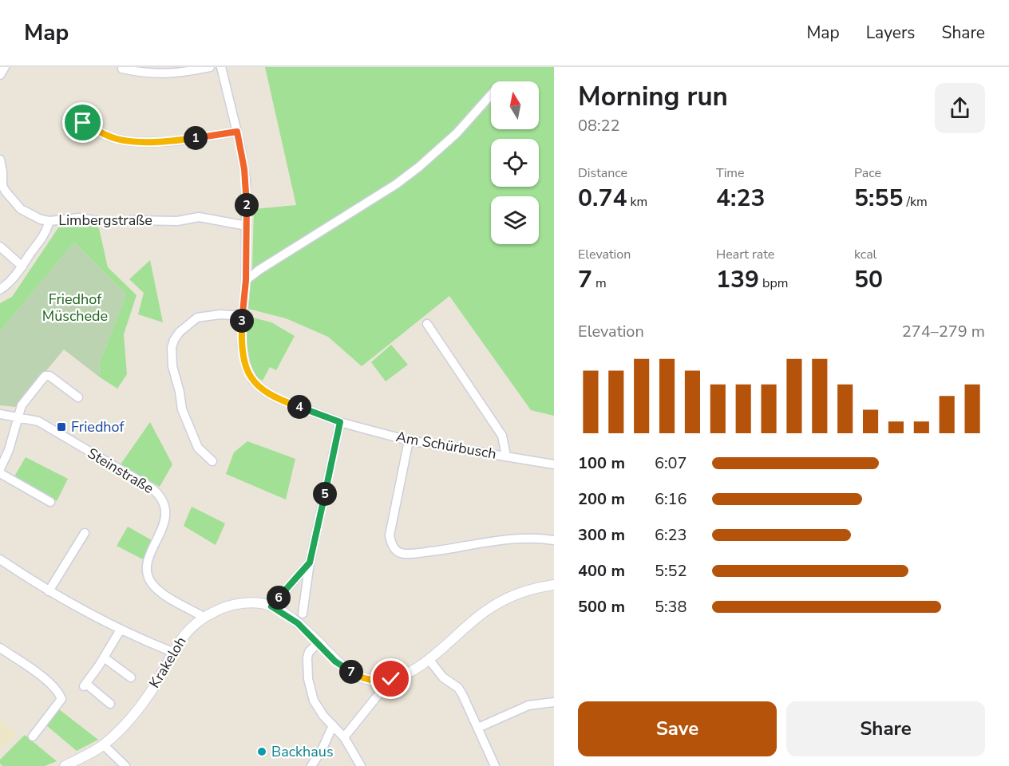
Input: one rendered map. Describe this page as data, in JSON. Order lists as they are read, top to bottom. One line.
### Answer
{"streets":{"street":["Limbergstraße","Am Schürbusch","Steinstraße","Krakeloh"]},"crossings":[["Limbergstraße","Am Schürbusch"],["Steinstraße","Krakeloh"]],"parks":["Friedhof Müschede"],"places":{"transit":["Friedhof"],"other":["Backhaus"]},"north":"top","page":{"header":"Map","nav":["Map","Layers","Share"],"heading":["Morning run","08:22"],"pins":["1","2","3","4","5","6","7"],"stats":[["Distance","0.74 km"],["Time","4:23"],["Pace","5:55 /km"],["Elevation","7 m"],["Heart rate","139 bpm"],["kcal","50"]],"chart":["Elevation","274–279 m"],"list":[{"name":"100 m","note":"6:07"},{"name":"200 m","note":"6:16"},{"name":"300 m","note":"6:23"},{"name":"400 m","note":"5:52"},{"name":"500 m","note":"5:38"}],"buttons":["Save","Share"]}}
